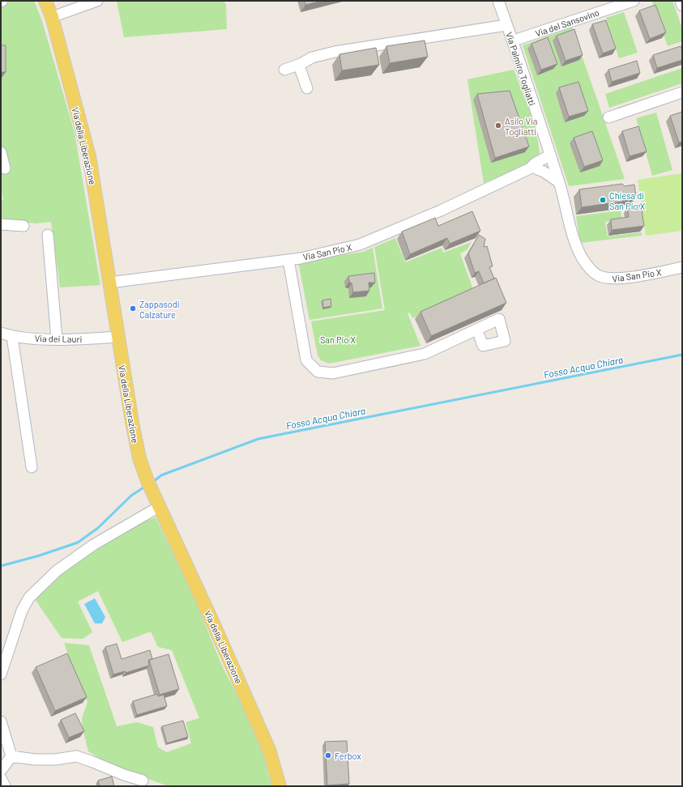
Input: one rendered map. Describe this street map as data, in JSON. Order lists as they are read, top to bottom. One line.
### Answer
{"streets":{"main road":["Via della Liberazione"],"street":["Via del Sansovino","Via Palmiro Togliatti","Via San Pio X","Via dei Lauri"]},"crossings":[["Via Palmiro Togliatti","Via San Pio X"],["Via della Liberazione","Via San Pio X"],["Via della Liberazione","Via dei Lauri"]],"water":["Fosso Acqua Chiara"],"parks":["San Pio X"],"places":["Asilo Via Togliatti","Chiesa di San Pio X","Zappasodi Calzature","Ferbox"]}
